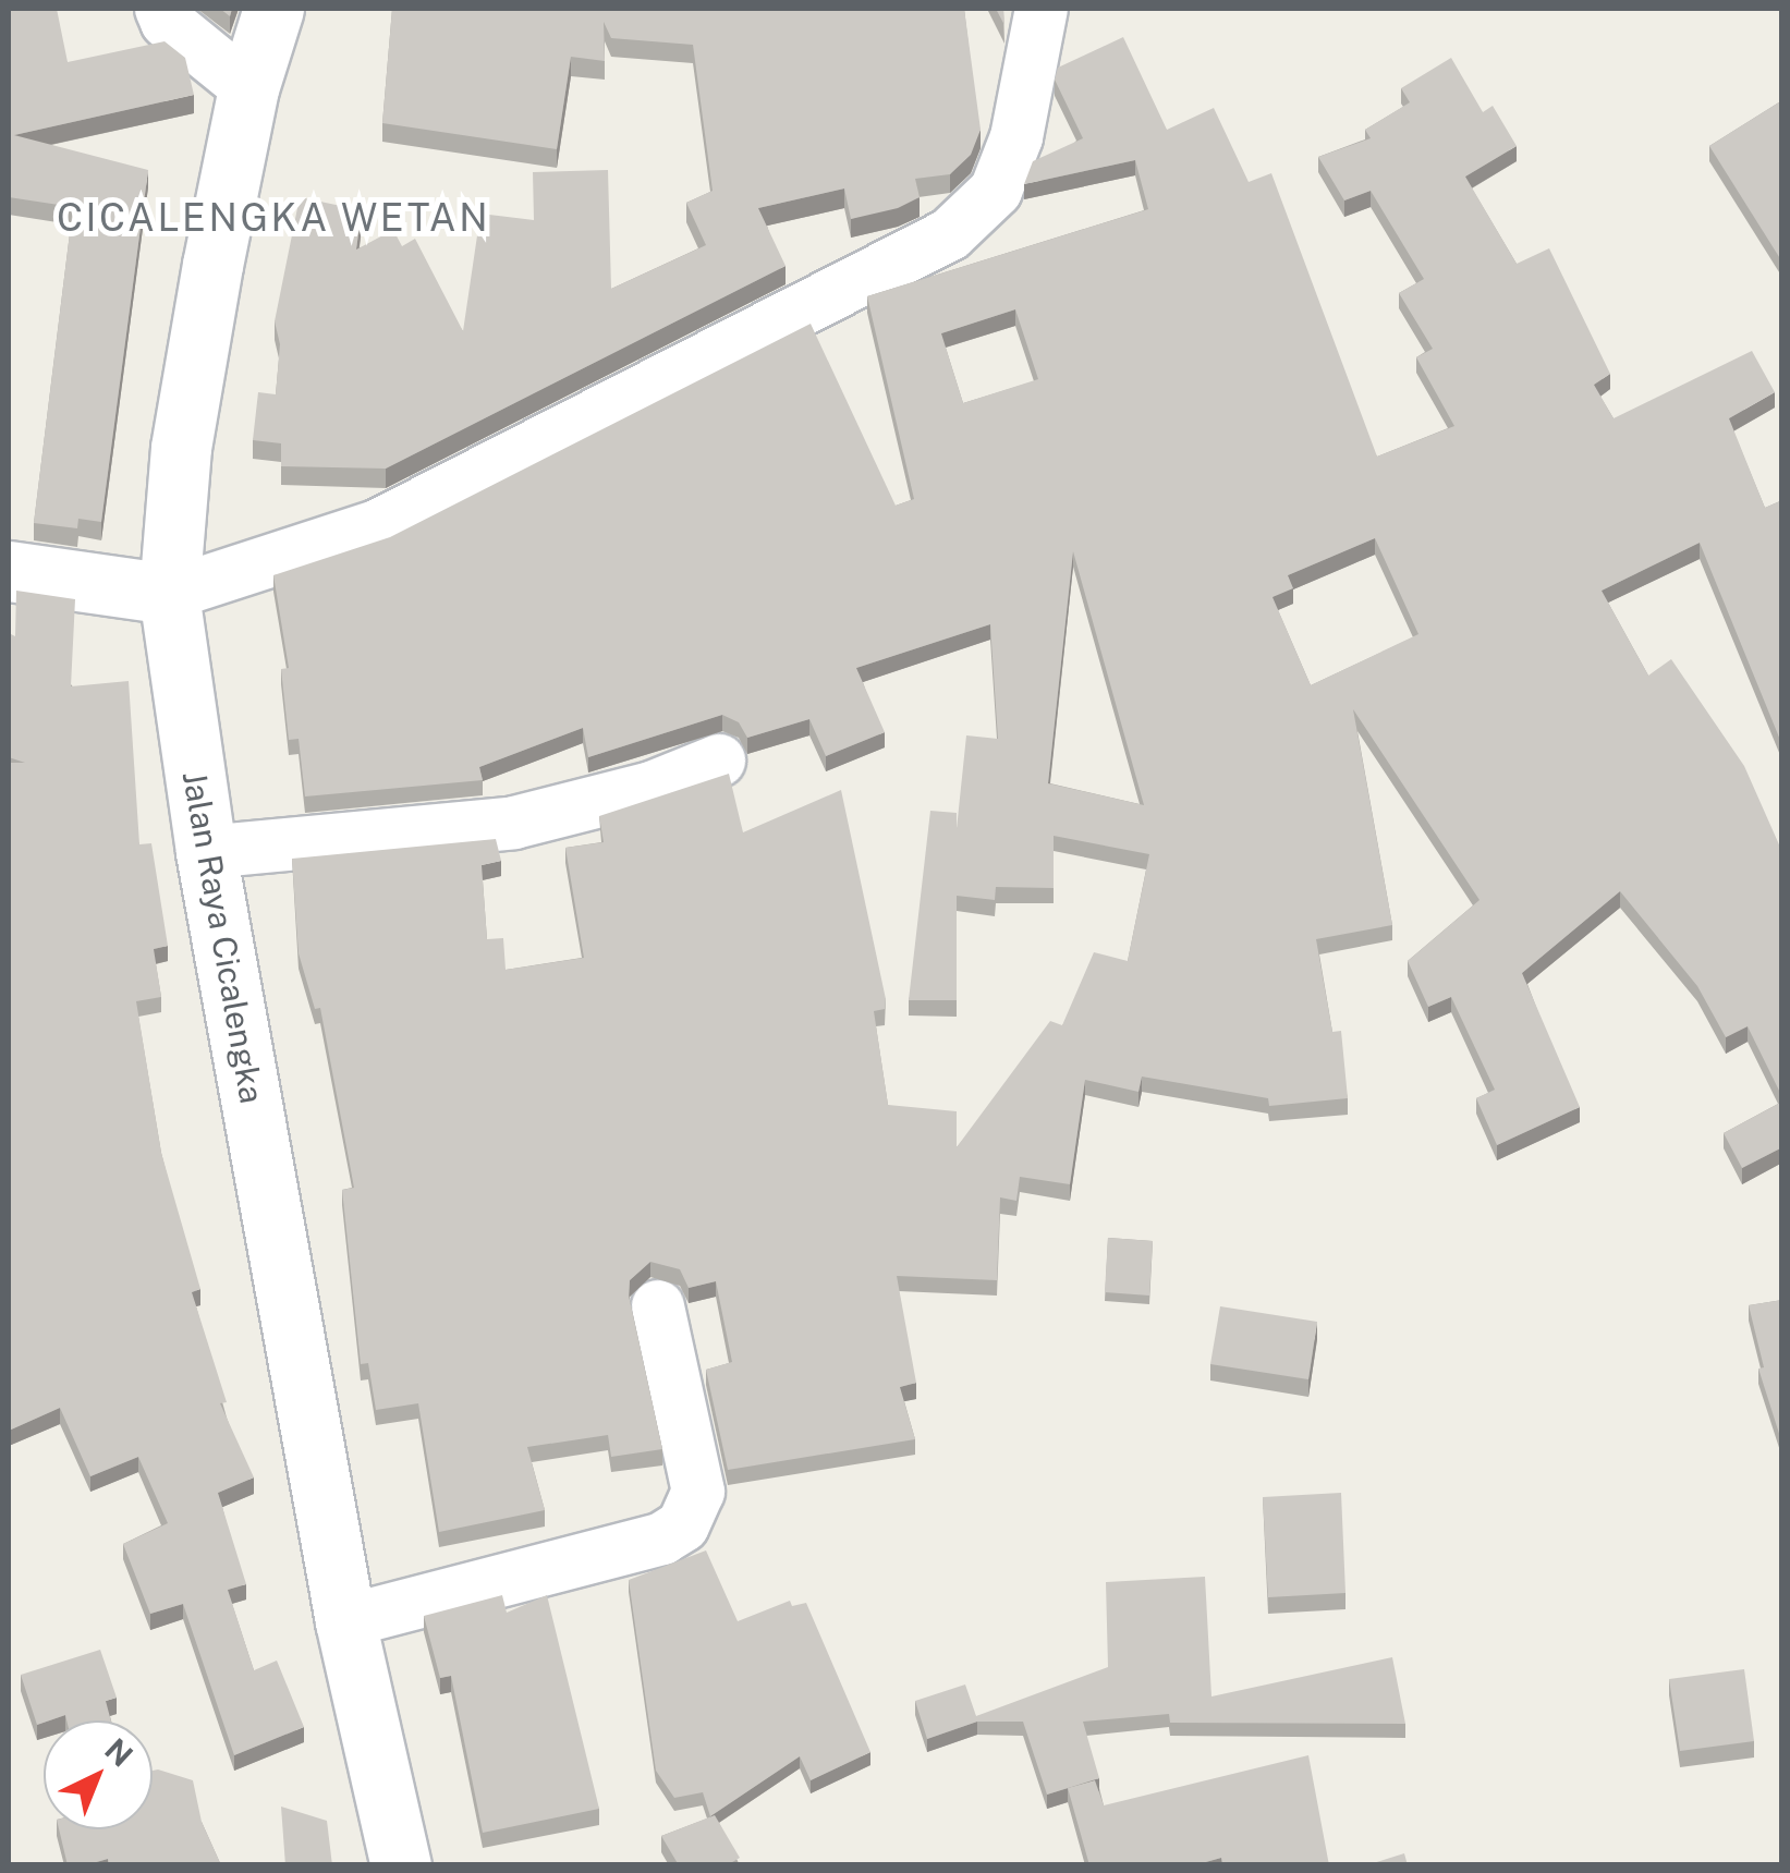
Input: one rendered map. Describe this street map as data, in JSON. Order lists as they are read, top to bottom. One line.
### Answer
{"streets":{"main road":["Jalan Raya Cicalengka"]},"districts":["CICALENGKA WETAN"],"north":"top right"}
